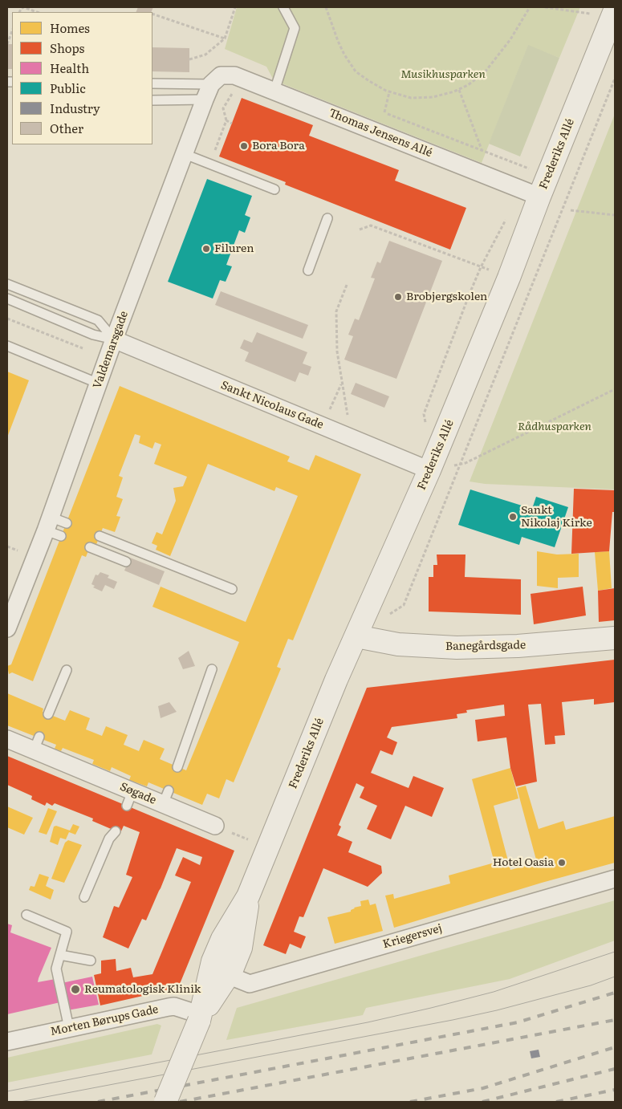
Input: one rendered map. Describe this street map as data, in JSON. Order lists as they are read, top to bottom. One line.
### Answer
{"streets":{"street":["Thomas Jensens Allé","Frederiks Allé","Valdemarsgade","Sankt Nicolaus Gade","Banegårdsgade","Søgade","Kriegersvej","Morten Børups Gade"]},"crossings":[["Thomas Jensens Allé","Frederiks Allé"],["Thomas Jensens Allé","Valdemarsgade"],["Frederiks Allé","Sankt Nicolaus Gade"],["Frederiks Allé","Banegårdsgade"],["Frederiks Allé","Kriegersvej"],["Frederiks Allé","Morten Børups Gade"],["Valdemarsgade","Sankt Nicolaus Gade"]],"parks":["Musikhusparken","Rådhusparken"],"places":["Bora Bora","Filuren","Brobjergskolen","Sankt Nikolaj Kirke","Hotel Oasia","Reumatologisk Klinik"],"legend":["Homes","Shops","Health","Public","Industry","Other"]}
